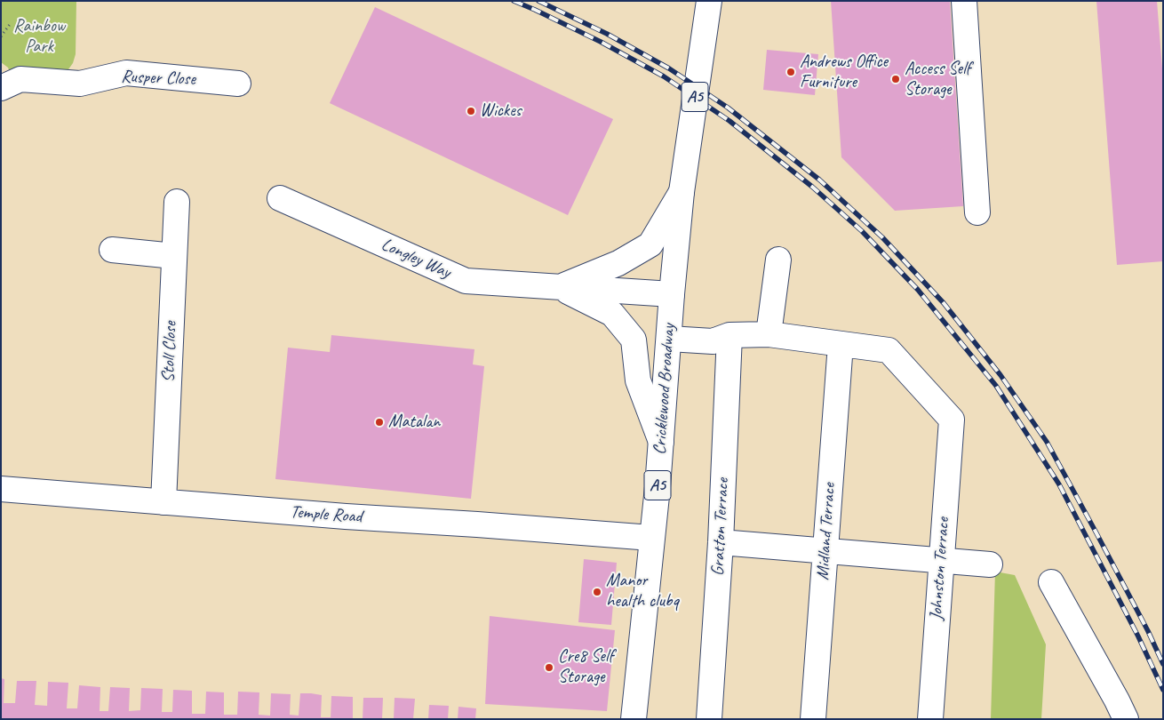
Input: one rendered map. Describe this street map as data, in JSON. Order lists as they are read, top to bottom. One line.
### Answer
{"streets":{"street":["Rusper Close","A5","Longley Way","Stoll Close","Cricklewood Broadway","Temple Road","Gratton Terrace","Midland Terrace","Johnston Terrace"]},"crossings":[["A5","Longley Way"],["A5","Cricklewood Broadway"],["Longley Way","Cricklewood Broadway"],["Stoll Close","Temple Road"],["Cricklewood Broadway","Temple Road"],["Midland Terrace","Johnston Terrace"]],"parks":["Rainbow Park"],"places":["Andrews Office Furniture","Access Self Storage","Wickes","Matalan","Manor health clubq","Cre8 Self Storage"]}
